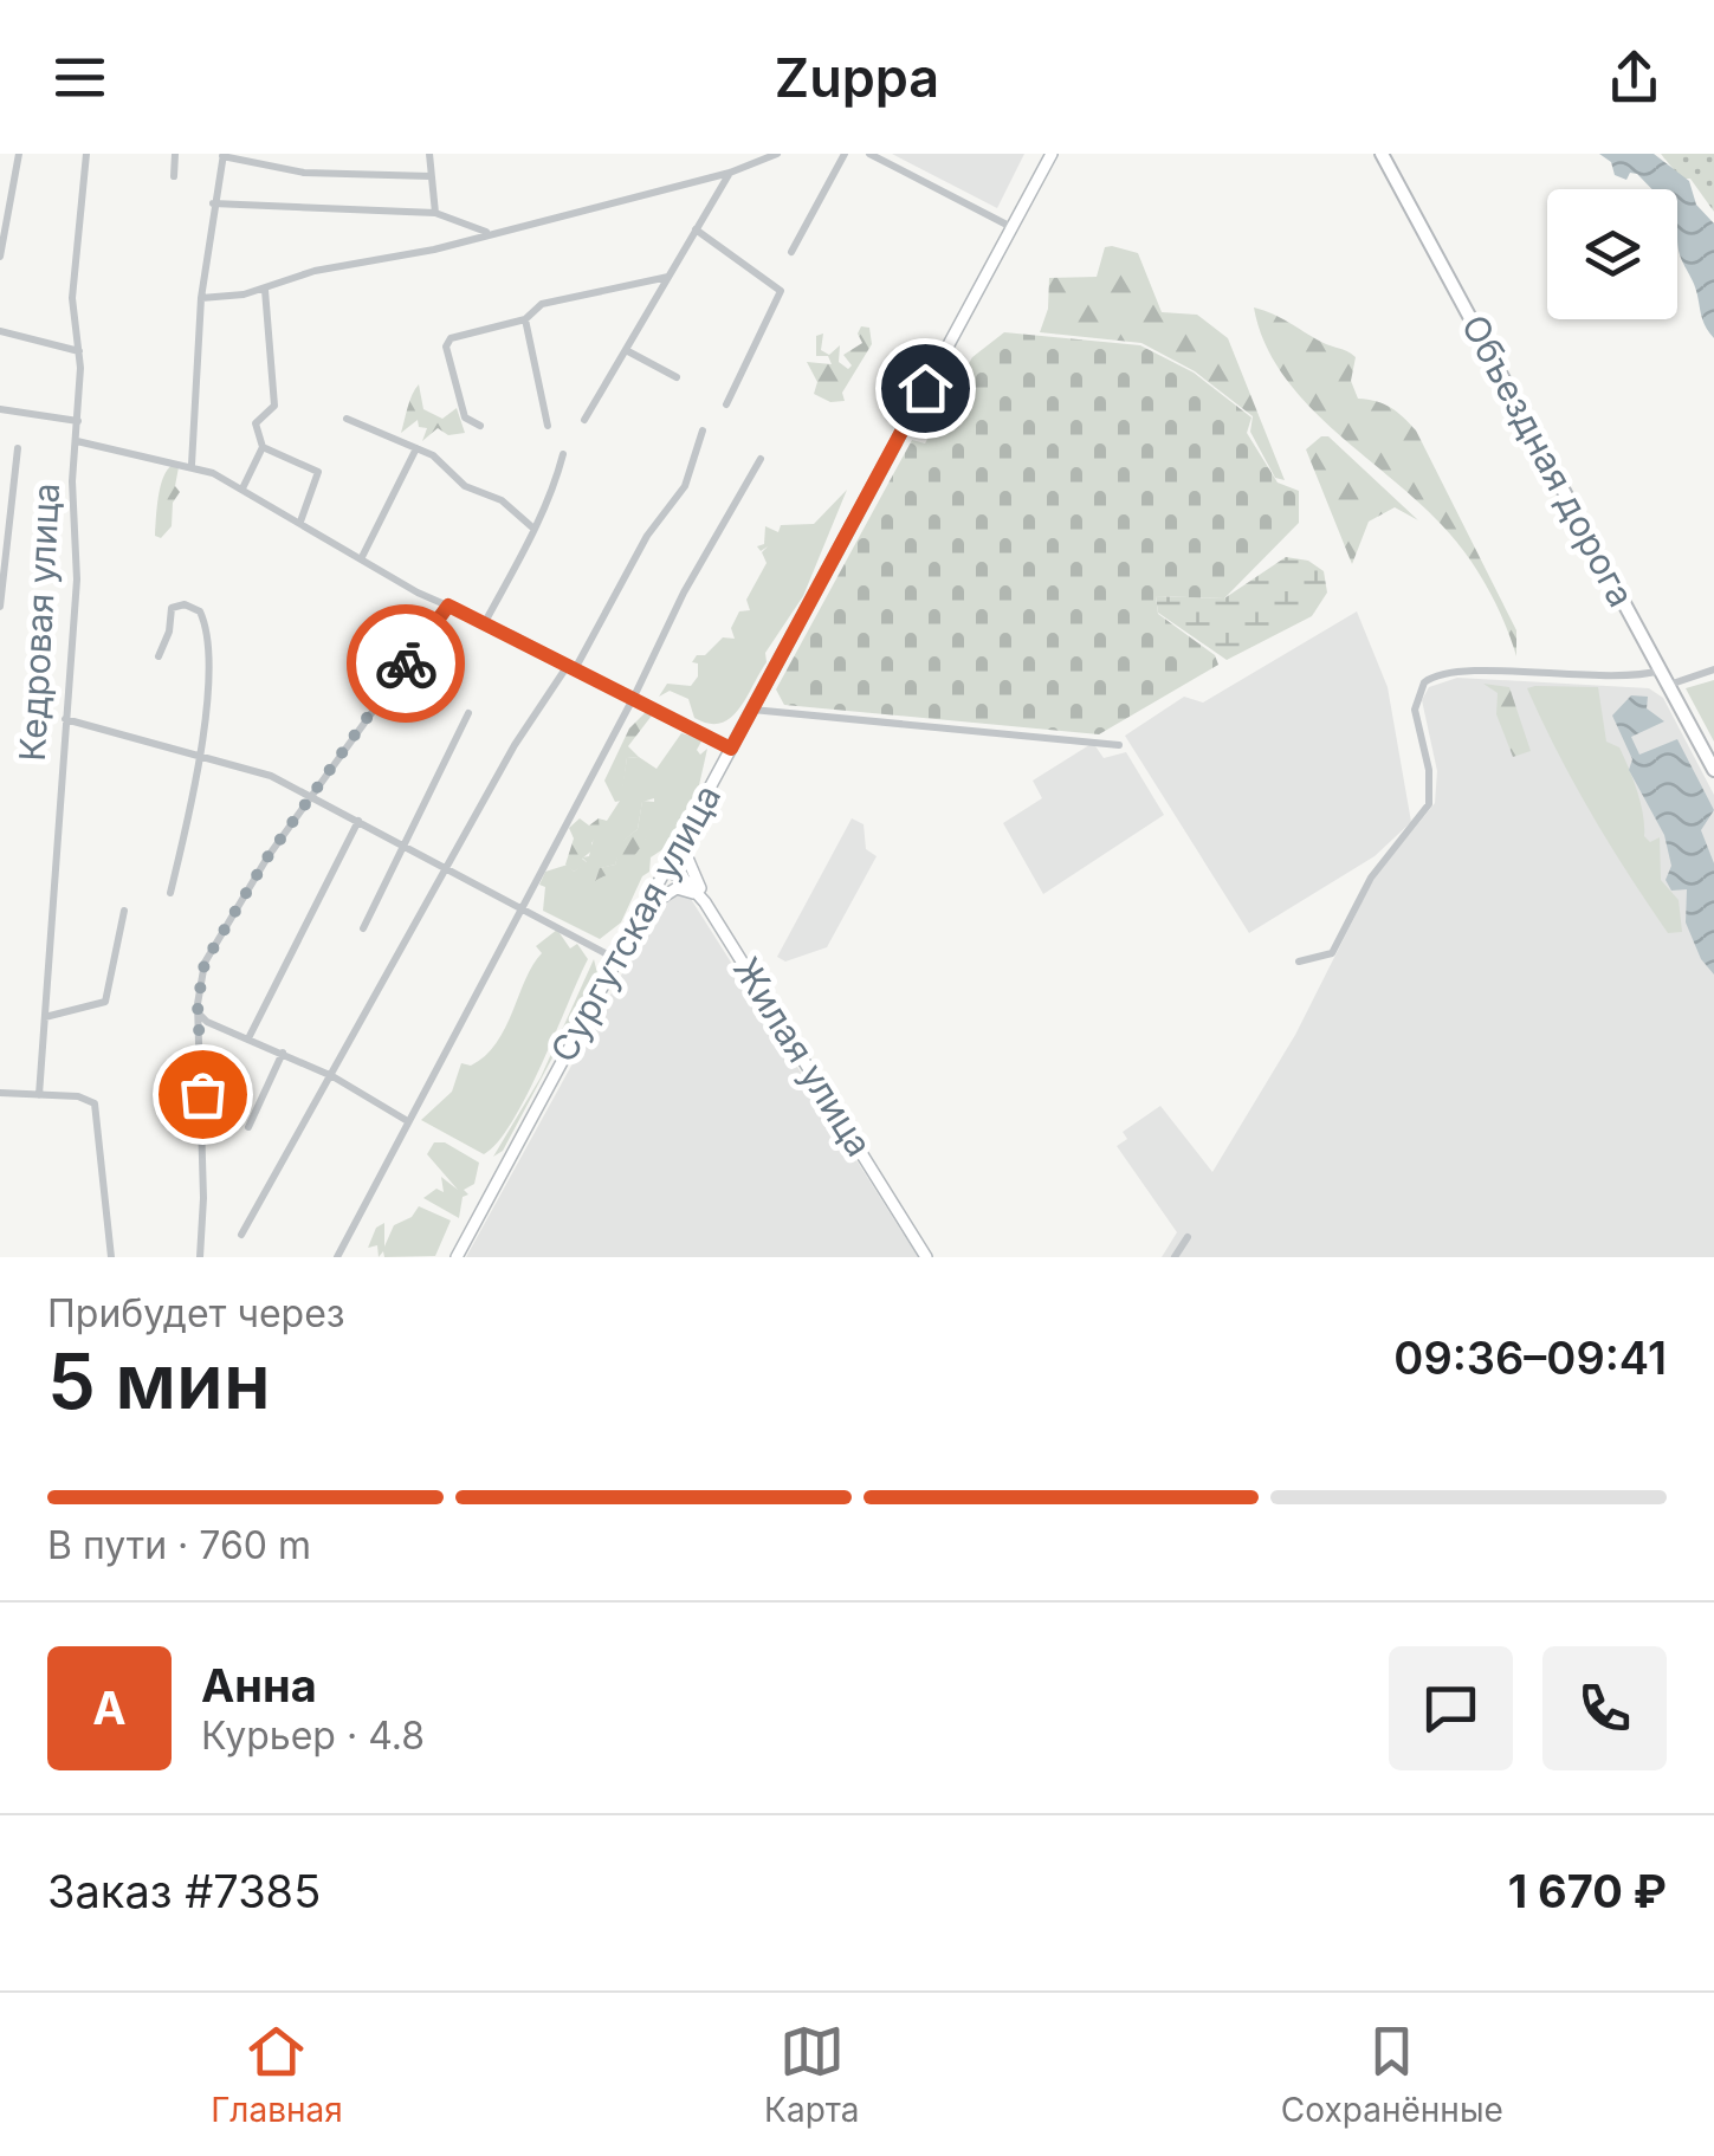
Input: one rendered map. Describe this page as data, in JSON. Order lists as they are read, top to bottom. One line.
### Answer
{"streets":{"main road":["Объездная дорога","Сургутская улица","Жилая улица"],"street":["Кедровая улица"]},"crossings":[["Сургутская улица","Жилая улица"]],"page":{"header":"Zuppa","heading":["5 мин","Прибудет через","09:36–09:41"],"panel":["Анна","Курьер · 4.8","Заказ #7385","1 670 ₽"],"bar":"В пути · 760 m","round":"А","tabs":["Главная","Карта","Сохранённые"]}}
